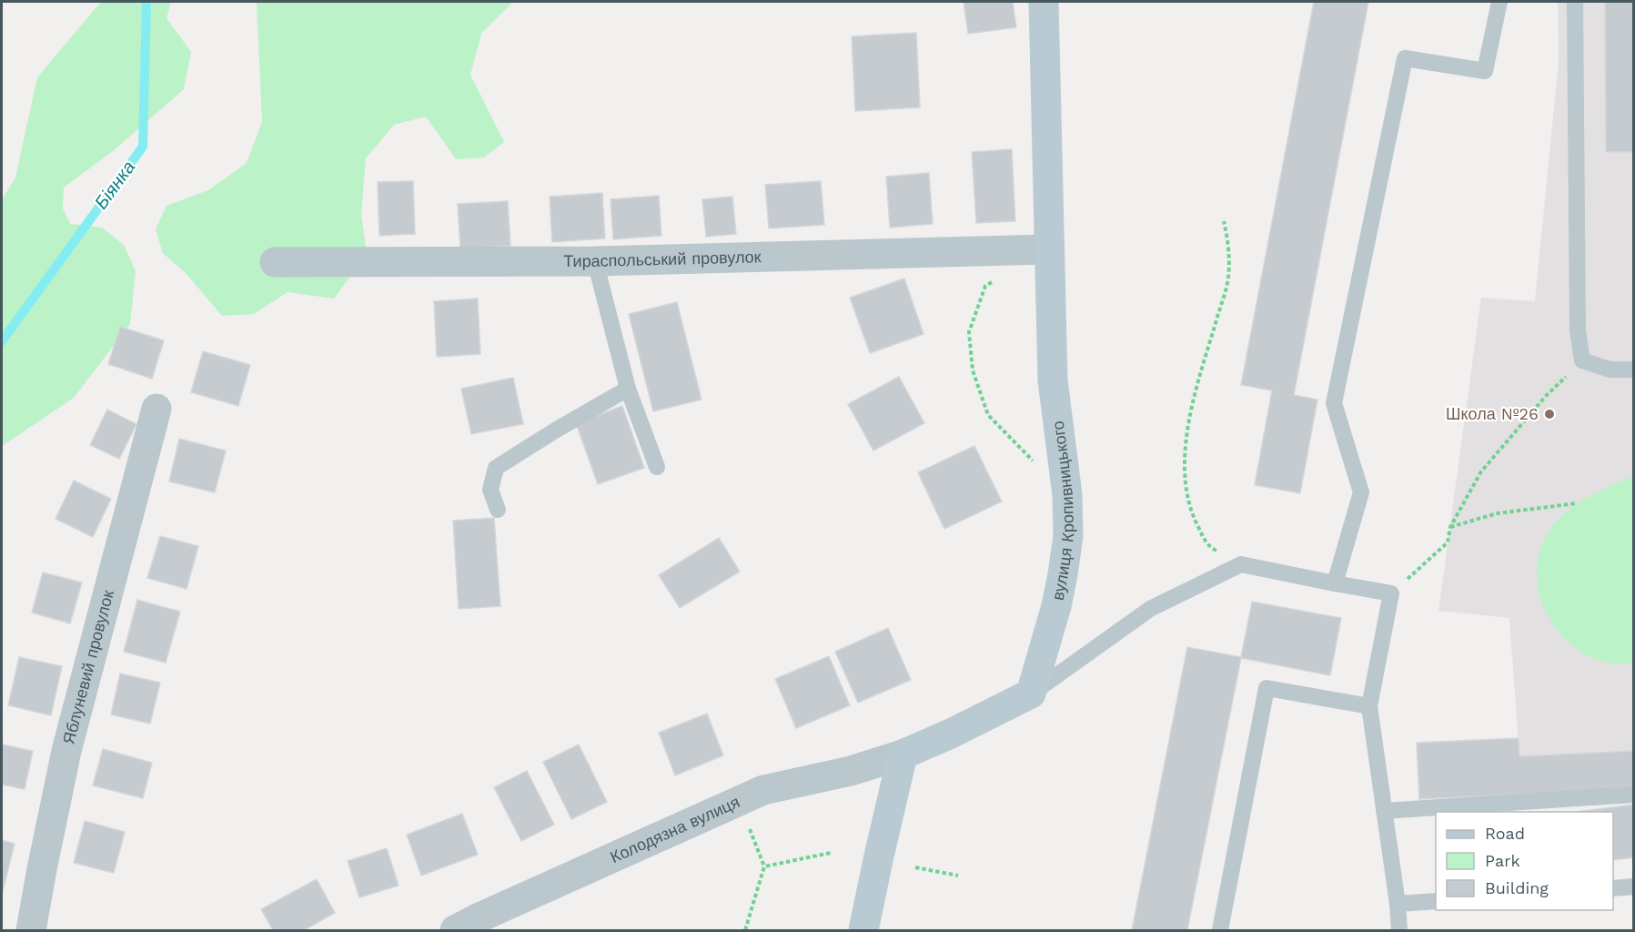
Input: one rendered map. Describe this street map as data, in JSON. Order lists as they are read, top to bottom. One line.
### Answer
{"streets":{"main road":["вулиця Кропивницького"],"street":["Тираспольський провулок","Яблуневий провулок","Колодязна вулиця"]},"crossings":[["Тираспольський провулок","вулиця Кропивницького"]],"water":["Біянка"],"places":["Школа №26"],"legend":["Road","Park","Building"]}
